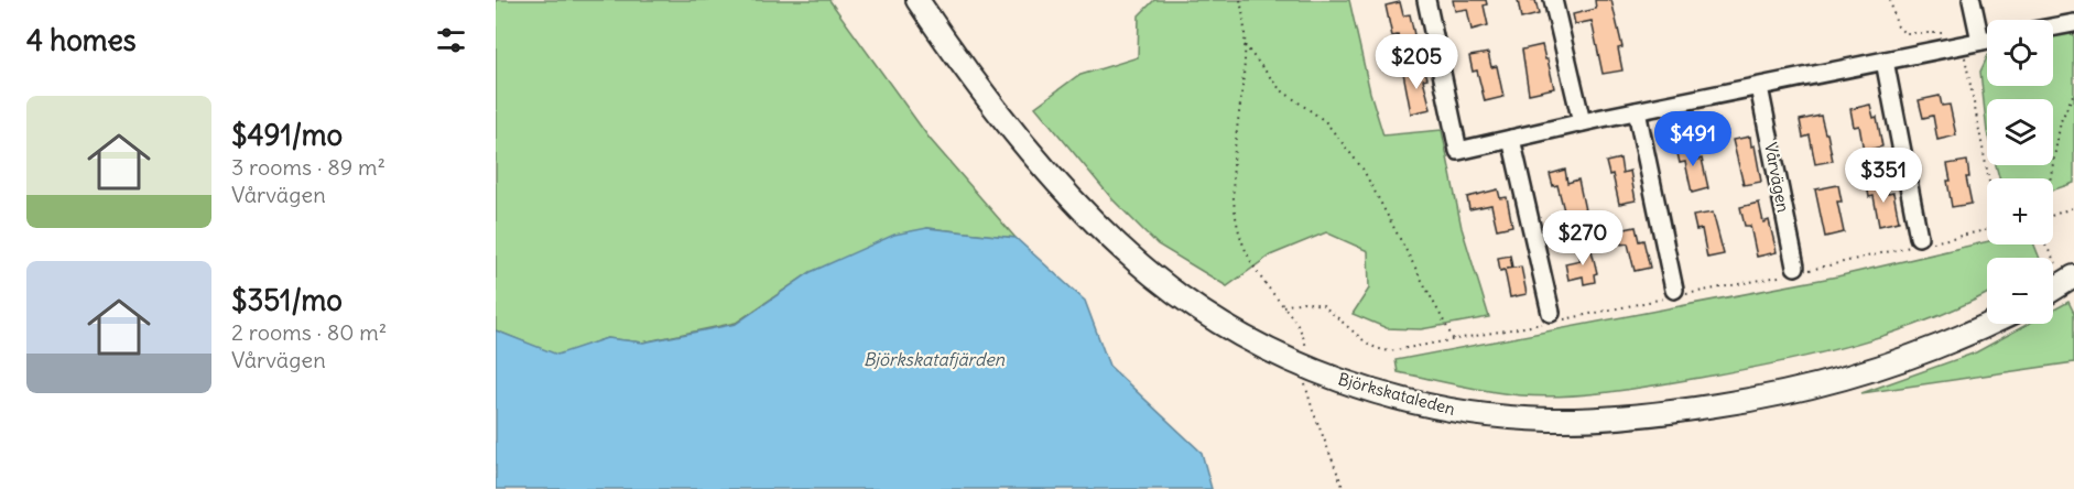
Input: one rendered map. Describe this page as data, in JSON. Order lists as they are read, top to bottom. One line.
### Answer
{"streets":{"main road":["Björkskataleden"],"street":["Vårvägen"]},"water":["Björkskatafjärden"],"page":{"heading":"4 homes","map_buttons":["+","−"],"price":["$205","$491","$351","$270"],"list":[{"name":"$491/mo","note":"3 rooms · 89 m² · Vårvägen"},{"name":"$351/mo","note":"2 rooms · 80 m² · Vårvägen"}]}}
